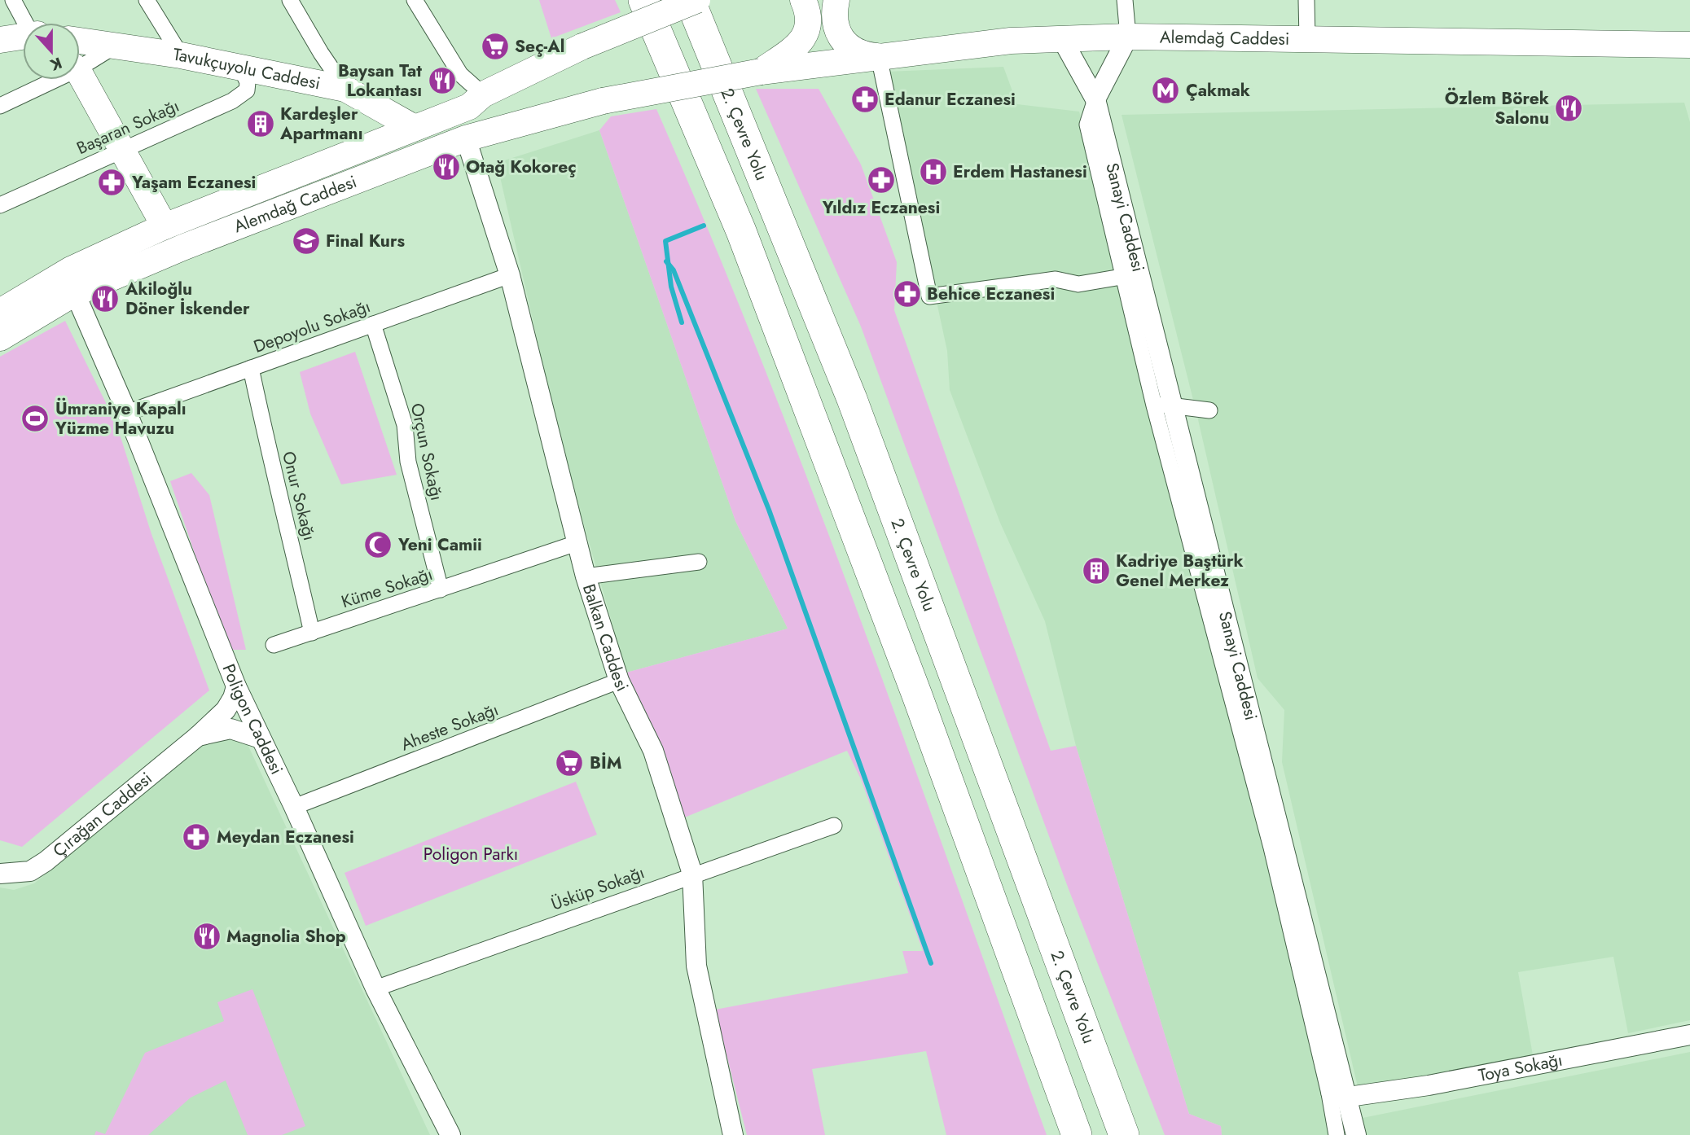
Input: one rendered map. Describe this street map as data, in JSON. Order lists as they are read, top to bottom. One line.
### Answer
{"streets":{"highway":["2. Çevre Yolu"],"main road":["Alemdağ Caddesi","Tavukçuyolu Caddesi"],"street":["Başaran Sokağı","Sanayi Caddesi","Depoyolu Sokağı","Orçun Sokağı","Onur Sokağı","Küme Sokağı","Balkan Caddesi","Poligon Caddesi","Aheste Sokağı","Çırağan Caddesi","Üsküp Sokağı","Toya Sokağı"]},"crossings":[["Alemdağ Caddesi","Tavukçuyolu Caddesi"],["Alemdağ Caddesi","Sanayi Caddesi"],["Alemdağ Caddesi","Balkan Caddesi"],["Alemdağ Caddesi","Poligon Caddesi"],["Tavukçuyolu Caddesi","Başaran Sokağı"],["Sanayi Caddesi","Toya Sokağı"],["Depoyolu Sokağı","Orçun Sokağı"],["Depoyolu Sokağı","Onur Sokağı"],["Depoyolu Sokağı","Balkan Caddesi"],["Depoyolu Sokağı","Poligon Caddesi"],["Orçun Sokağı","Küme Sokağı"],["Onur Sokağı","Küme Sokağı"],["Küme Sokağı","Balkan Caddesi"],["Balkan Caddesi","Aheste Sokağı"],["Balkan Caddesi","Üsküp Sokağı"],["Poligon Caddesi","Aheste Sokağı"],["Poligon Caddesi","Çırağan Caddesi"],["Poligon Caddesi","Üsküp Sokağı"]],"parks":["Poligon Parkı"],"places":{"supermarket":["Seç-Al","BİM"],"restaurant":["Baysan Tat Lokantası","Özlem Börek Salonu","Otağ Kokoreç","Akiloğlu Döner İskender","Magnolia Shop"],"metro station":["Çakmak"],"pharmacy":["Edanur Eczanesi","Yıldız Eczanesi","Yaşam Eczanesi","Behice Eczanesi","Meydan Eczanesi"],"building":["Kardeşler Apartmanı","Kadriye Baştürk Genel Merkez"],"hospital":["Erdem Hastanesi"],"school or university":["Final Kurs"],"sports":["Ümraniye Kapalı Yüzme Havuzu"],"mosque":["Yeni Camii"]},"north":"bottom"}
